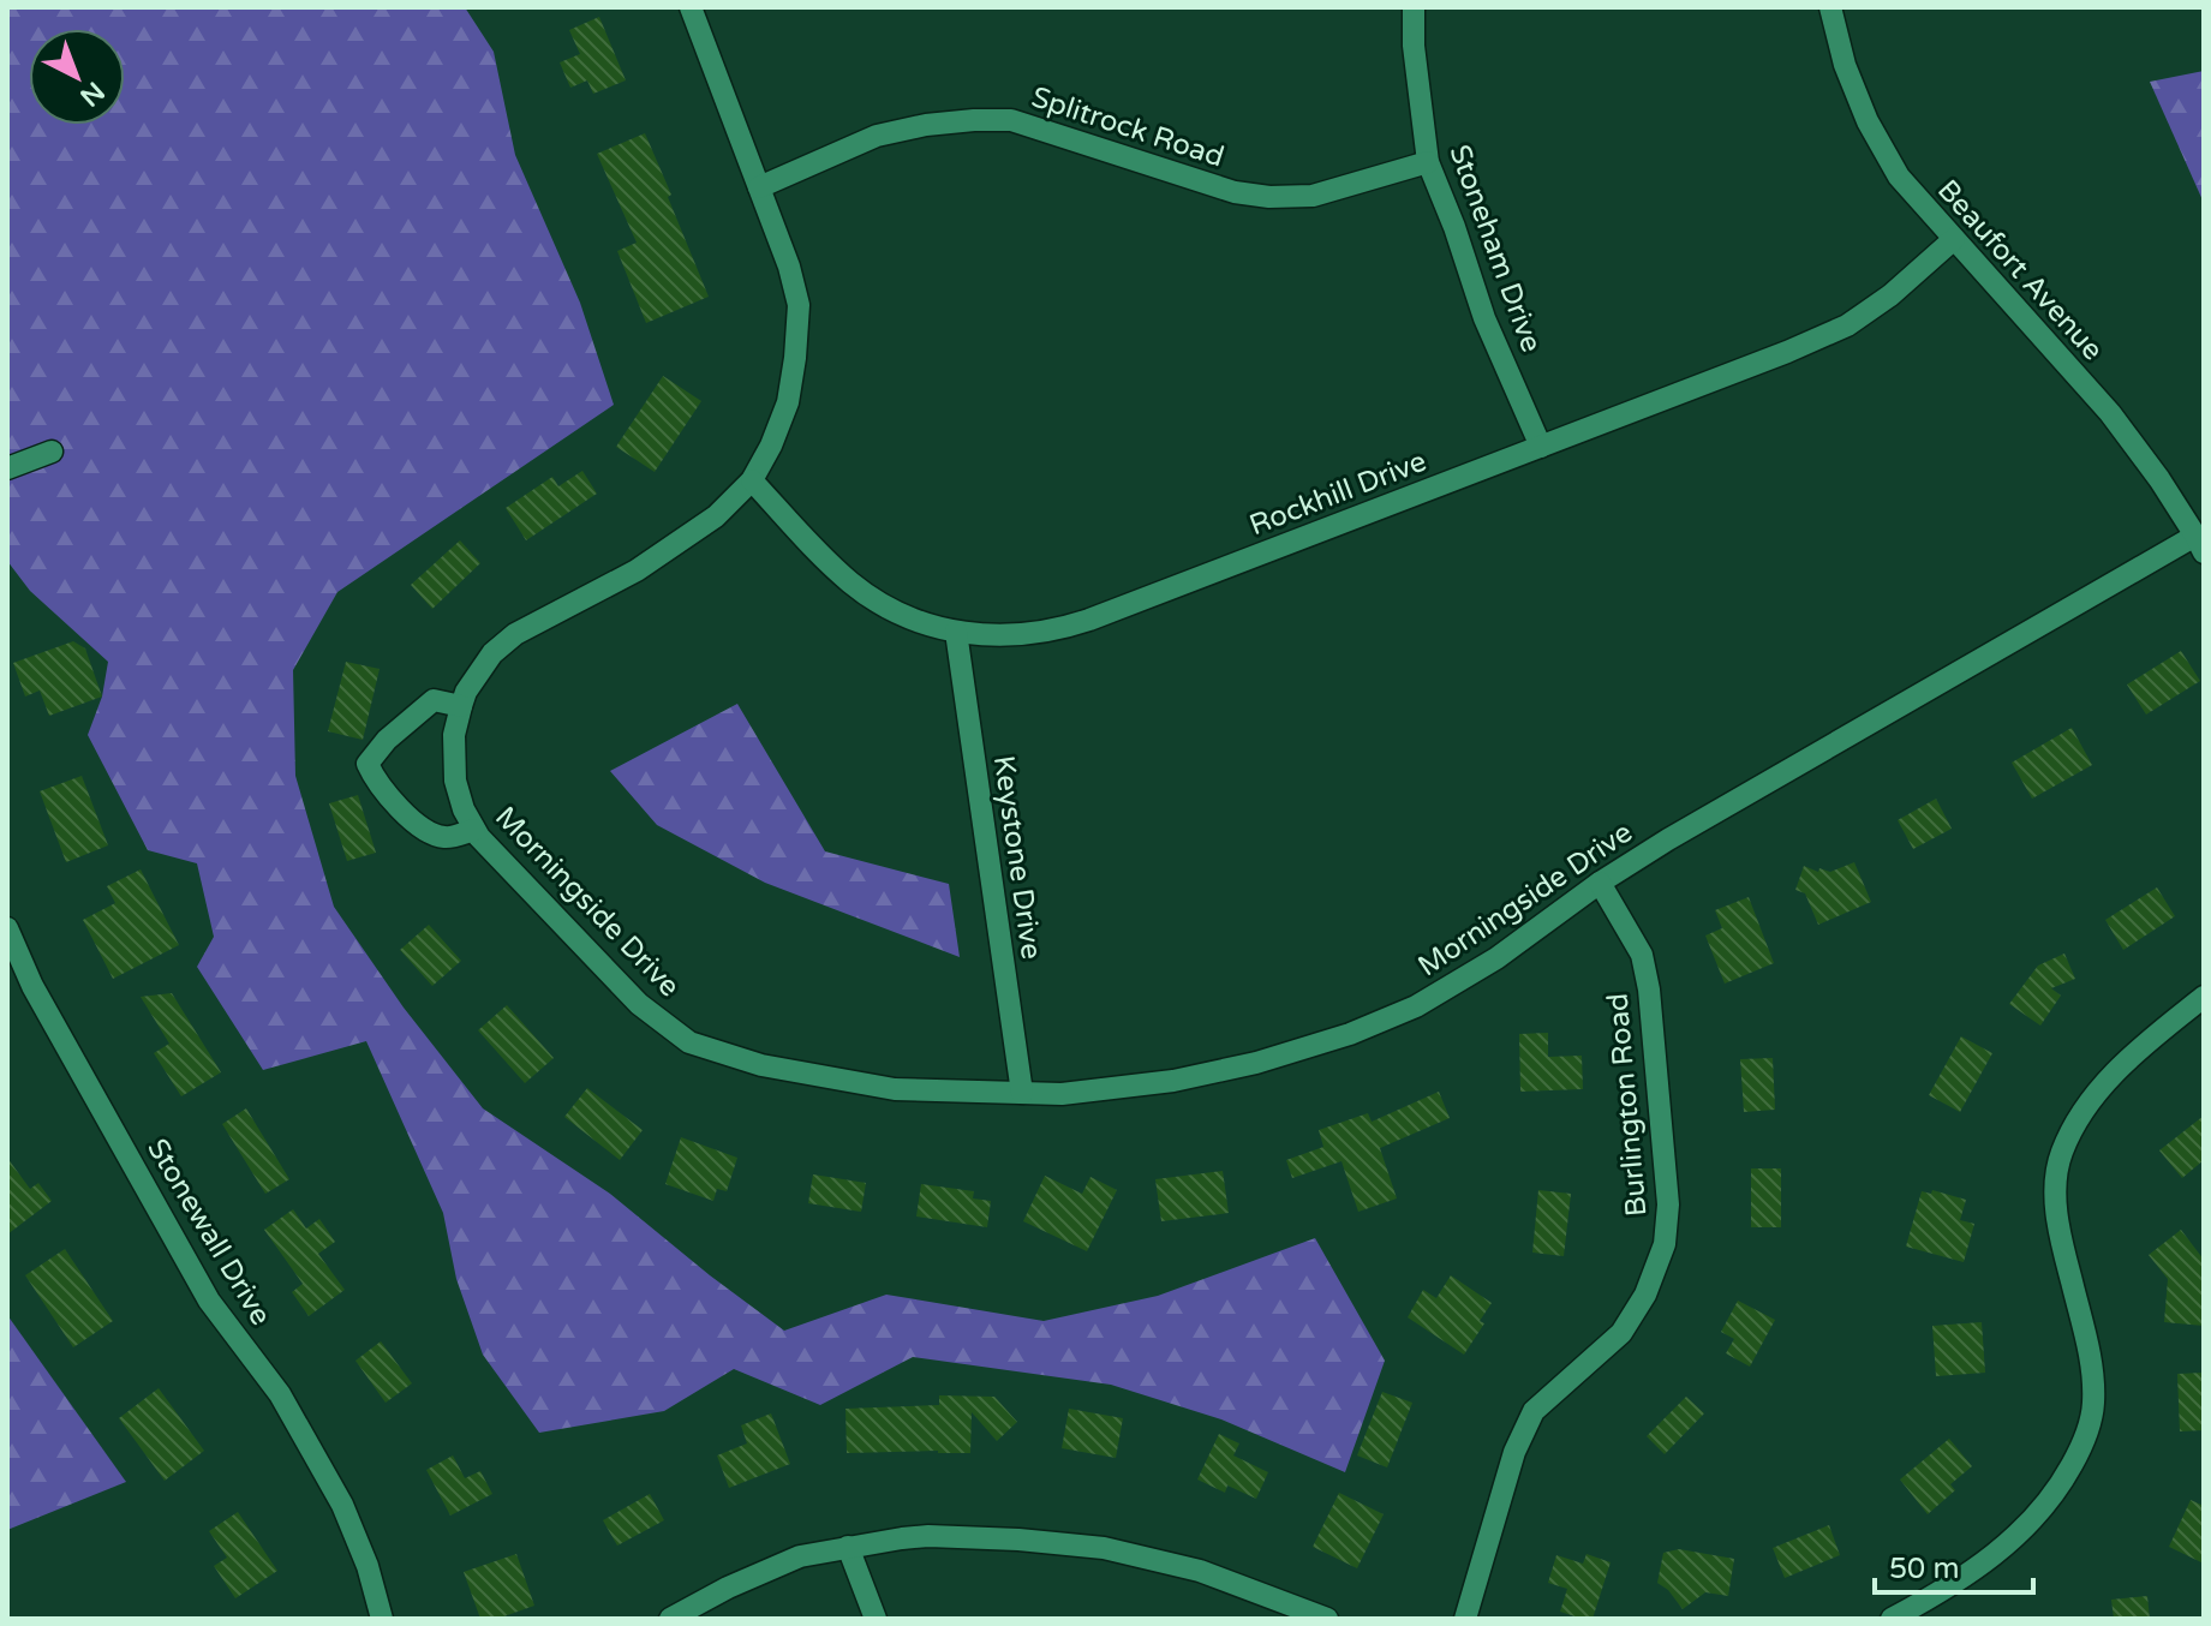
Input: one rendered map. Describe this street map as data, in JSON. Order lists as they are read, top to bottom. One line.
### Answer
{"streets":{"street":["Splitrock Road","Stoneham Drive","Beaufort Avenue","Rockhill Drive","Keystone Drive","Morningside Drive","Burlington Road","Stonewall Drive"]},"crossings":[["Splitrock Road","Stoneham Drive"],["Splitrock Road","Morningside Drive"],["Stoneham Drive","Rockhill Drive"],["Beaufort Avenue","Rockhill Drive"],["Beaufort Avenue","Morningside Drive"],["Rockhill Drive","Keystone Drive"],["Rockhill Drive","Morningside Drive"],["Keystone Drive","Morningside Drive"],["Morningside Drive","Burlington Road"]],"scale_bar":"50 m","north":"bottom right"}
